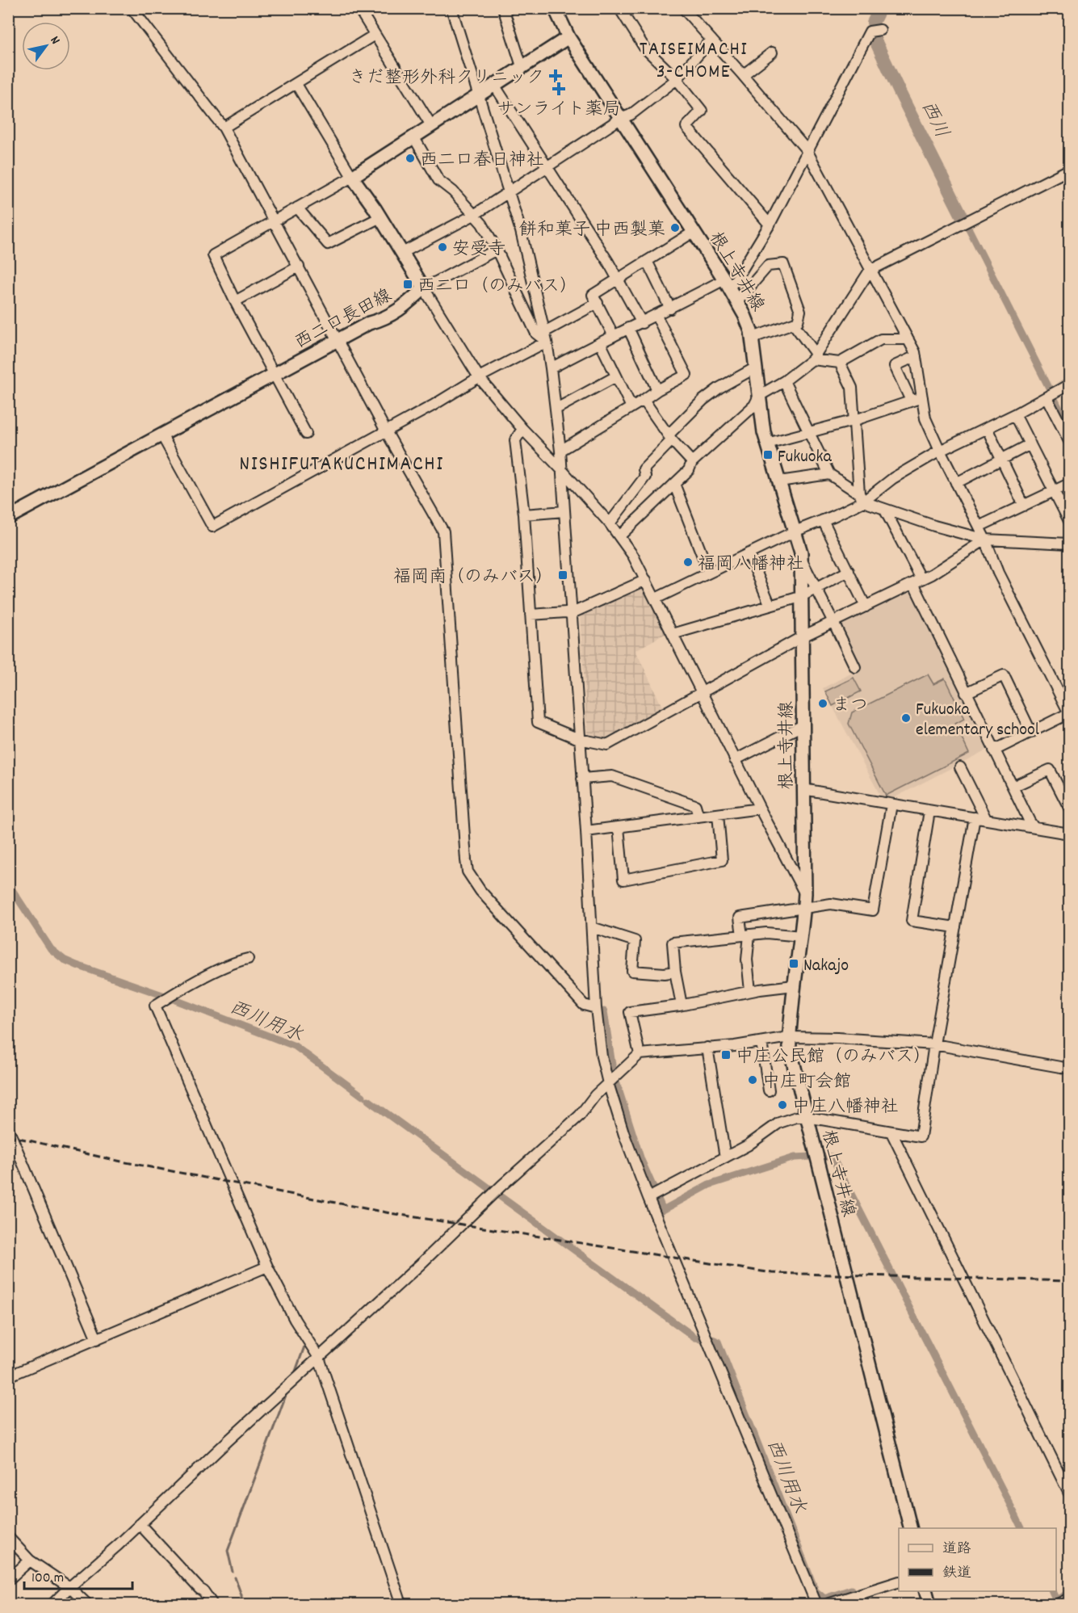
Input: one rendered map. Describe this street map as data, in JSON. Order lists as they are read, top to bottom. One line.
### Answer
{"streets":{"main road":["根上寺井線","西二口長田線"]},"districts":["TAISEIMACHI 3-CHOME","NISHIFUTAKUCHIMACHI"],"water":["西川","西川用水"],"places":{"health":["きだ整形外科クリニック","サンライト薬局"],"other":["西二口春日神社","餅和菓子 中西製菓","安受寺","福岡八幡神社","まつ","Fukuoka elementary school","中庄町会館","中庄八幡神社"],"transit":["西二口（のみバス）","Fukuoka","福岡南（のみバス）","Nakajo","中庄公民館（のみバス）"]},"legend":["道路","鉄道"],"scale_bar":"100 m","north":"top right"}
